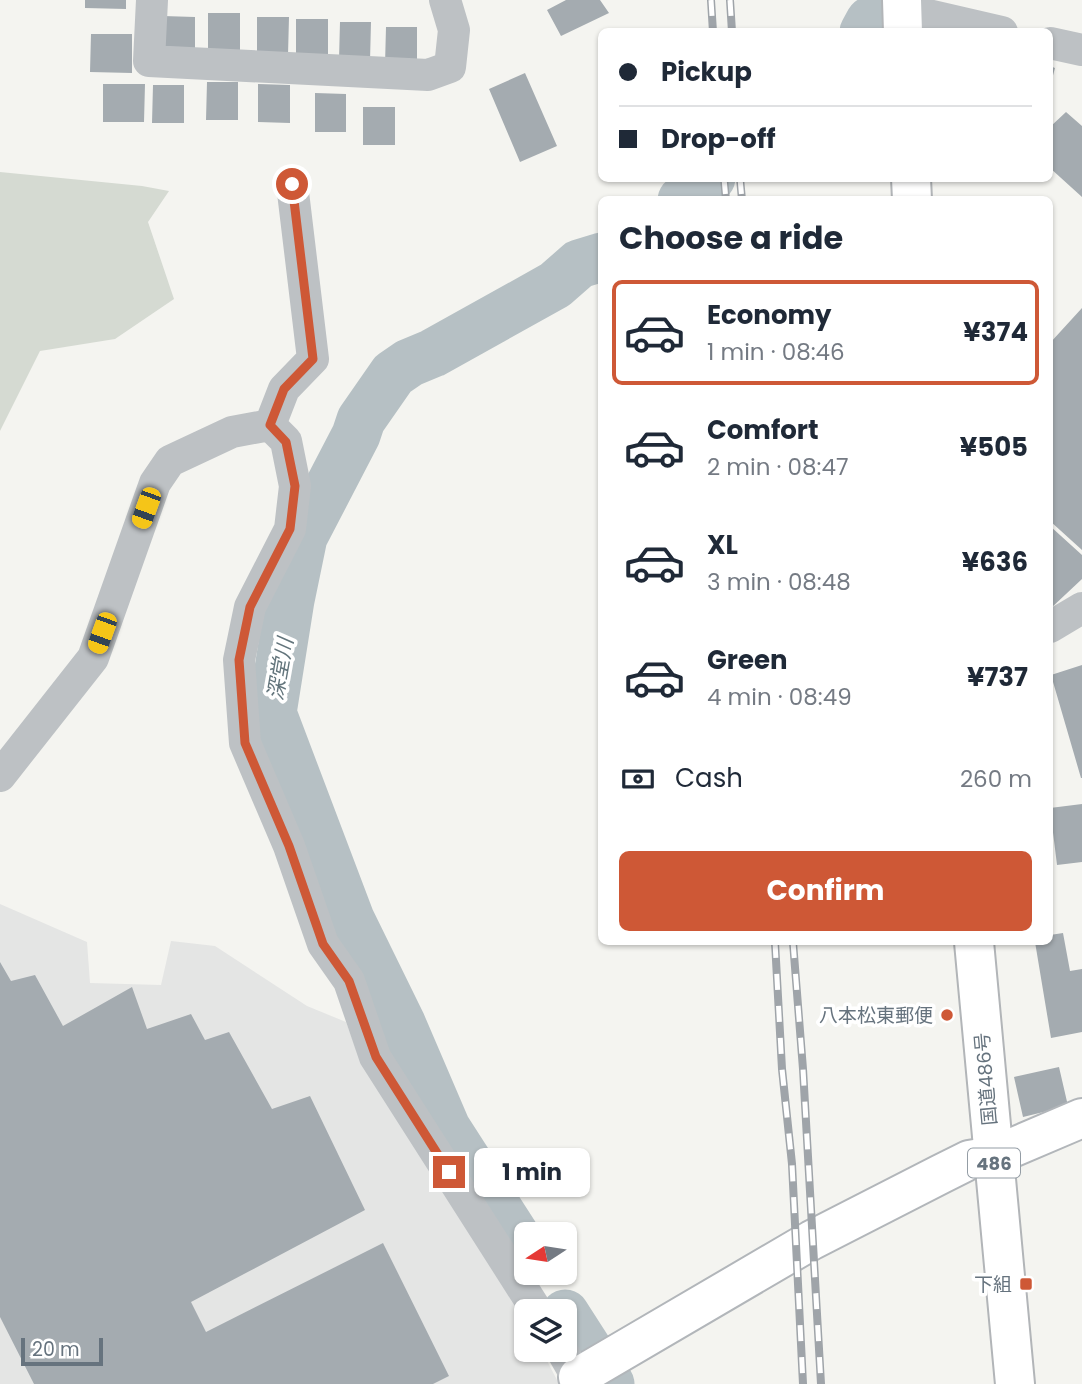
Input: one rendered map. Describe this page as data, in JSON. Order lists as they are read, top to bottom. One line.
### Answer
{"streets":{"main road":["国道486号","486"]},"water":["深堂川"],"places":{"other":["八本松東郵便"],"transit":["下組"]},"scale_bar":"20 m","north":"left","page":{"banner":["Pickup","Drop-off"],"heading":"Choose a ride","list":[{"name":"Economy","note":"1 min · 08:46","value":"¥374"},{"name":"Comfort","note":"2 min · 08:47","value":"¥505"},{"name":"XL","note":"3 min · 08:48","value":"¥636"},{"name":"Green","note":"4 min · 08:49","value":"¥737"}],"pay":["Cash","260 m"],"buttons":"Confirm","bubble":"1 min","scale":"20 m"}}
